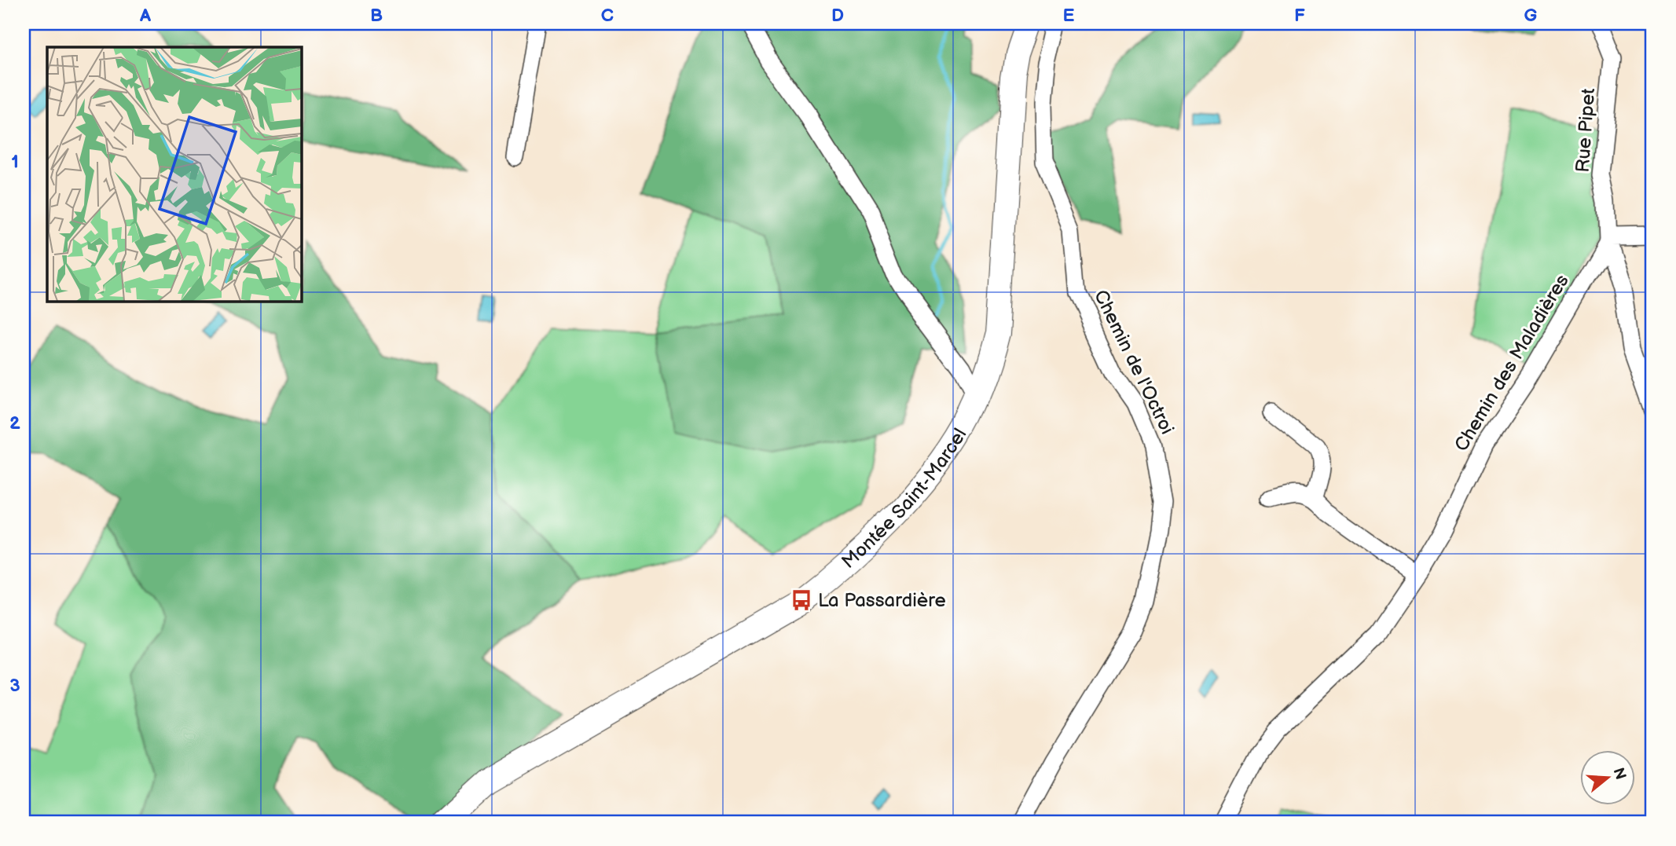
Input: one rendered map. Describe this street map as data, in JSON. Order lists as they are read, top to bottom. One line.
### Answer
{"streets":{"main road":["Montée Saint-Marcel"],"street":["Rue Pipet","Chemin de l'Octroi","Chemin des Maladières"]},"crossings":[["Rue Pipet","Chemin des Maladières"]],"places":{"bus stop":["La Passardière"]},"north":"right","grid":{"columns":["A","B","C","D","E","F","G"],"rows":["1","2","3"]}}
